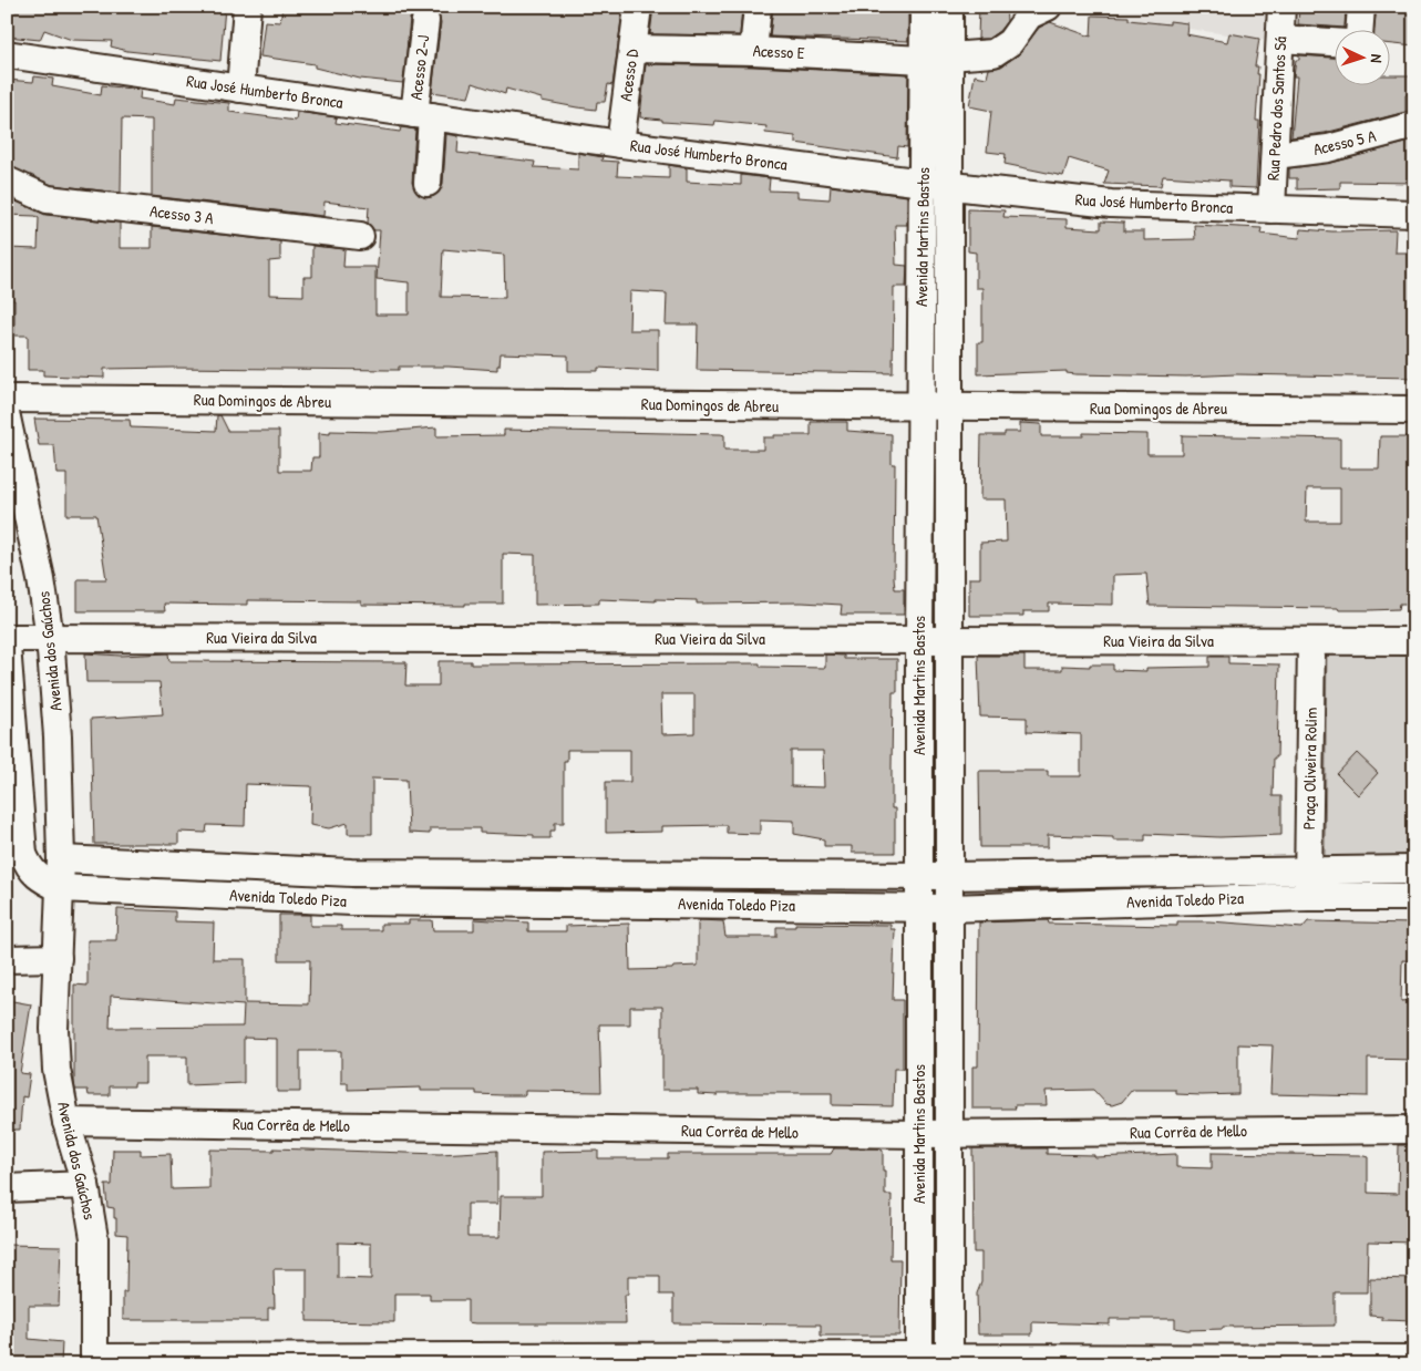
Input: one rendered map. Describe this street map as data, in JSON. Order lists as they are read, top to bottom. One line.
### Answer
{"streets":{"street":["Acesso E","Acesso 2-J","Acesso D","Rua José Humberto Bronca","Rua Pedro dos Santos Sá","Acesso 5 A","Acesso 3 A","Avenida Martins Bastos","Rua Domingos de Abreu","Rua Vieira da Silva","Avenida dos Gaúchos","Praça Oliveira Rolim","Avenida Toledo Piza","Rua Corrêa de Mello"]},"crossings":[["Acesso E","Acesso D"],["Acesso E","Avenida Martins Bastos"],["Acesso 2-J","Rua José Humberto Bronca"],["Acesso D","Rua José Humberto Bronca"],["Rua José Humberto Bronca","Rua Pedro dos Santos Sá"],["Rua José Humberto Bronca","Avenida Martins Bastos"],["Rua Pedro dos Santos Sá","Acesso 5 A"],["Avenida Martins Bastos","Rua Domingos de Abreu"],["Avenida Martins Bastos","Rua Vieira da Silva"],["Avenida Martins Bastos","Avenida Toledo Piza"],["Avenida Martins Bastos","Rua Corrêa de Mello"],["Rua Vieira da Silva","Avenida dos Gaúchos"],["Rua Vieira da Silva","Praça Oliveira Rolim"],["Avenida dos Gaúchos","Avenida Toledo Piza"],["Avenida dos Gaúchos","Rua Corrêa de Mello"],["Praça Oliveira Rolim","Avenida Toledo Piza"]],"north":"right"}
